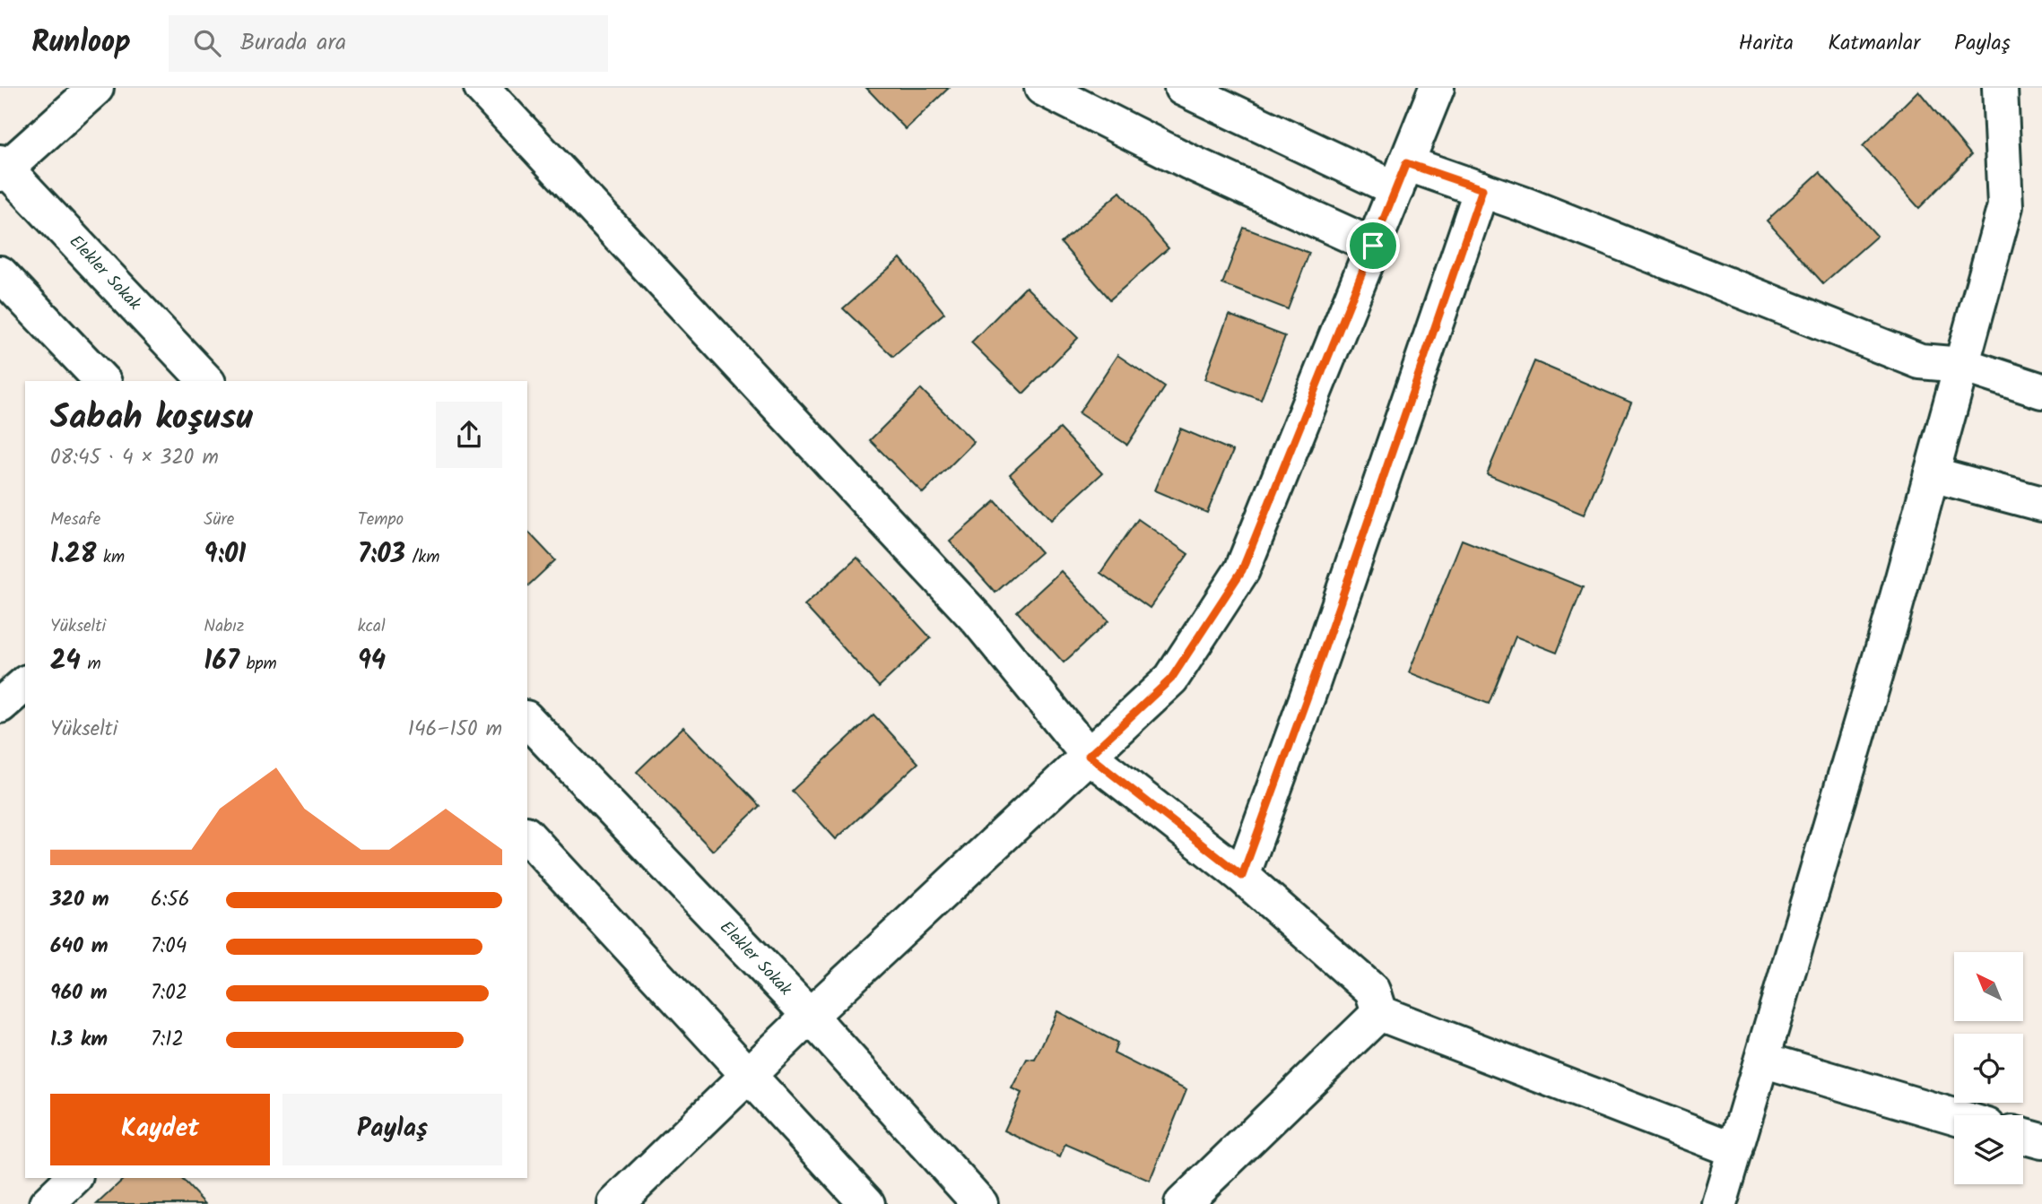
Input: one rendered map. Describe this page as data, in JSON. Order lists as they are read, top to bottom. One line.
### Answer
{"streets":{"street":["Elekler Sokak"]},"north":"top left","page":{"header":"Runloop","search":"Burada ara","nav":["Harita","Katmanlar","Paylaş"],"heading":["Sabah koşusu","08:45 · 4 × 320 m"],"stats":[["Mesafe","1.28 km"],["Süre","9:01"],["Tempo","7:03 /km"],["Yükselti","24 m"],["Nabız","167 bpm"],["kcal","94"]],"chart":["Yükselti","146–150 m"],"list":[{"name":"320 m","note":"6:56"},{"name":"640 m","note":"7:04"},{"name":"960 m","note":"7:02"},{"name":"1.3 km","note":"7:12"}],"buttons":["Kaydet","Paylaş"]}}
